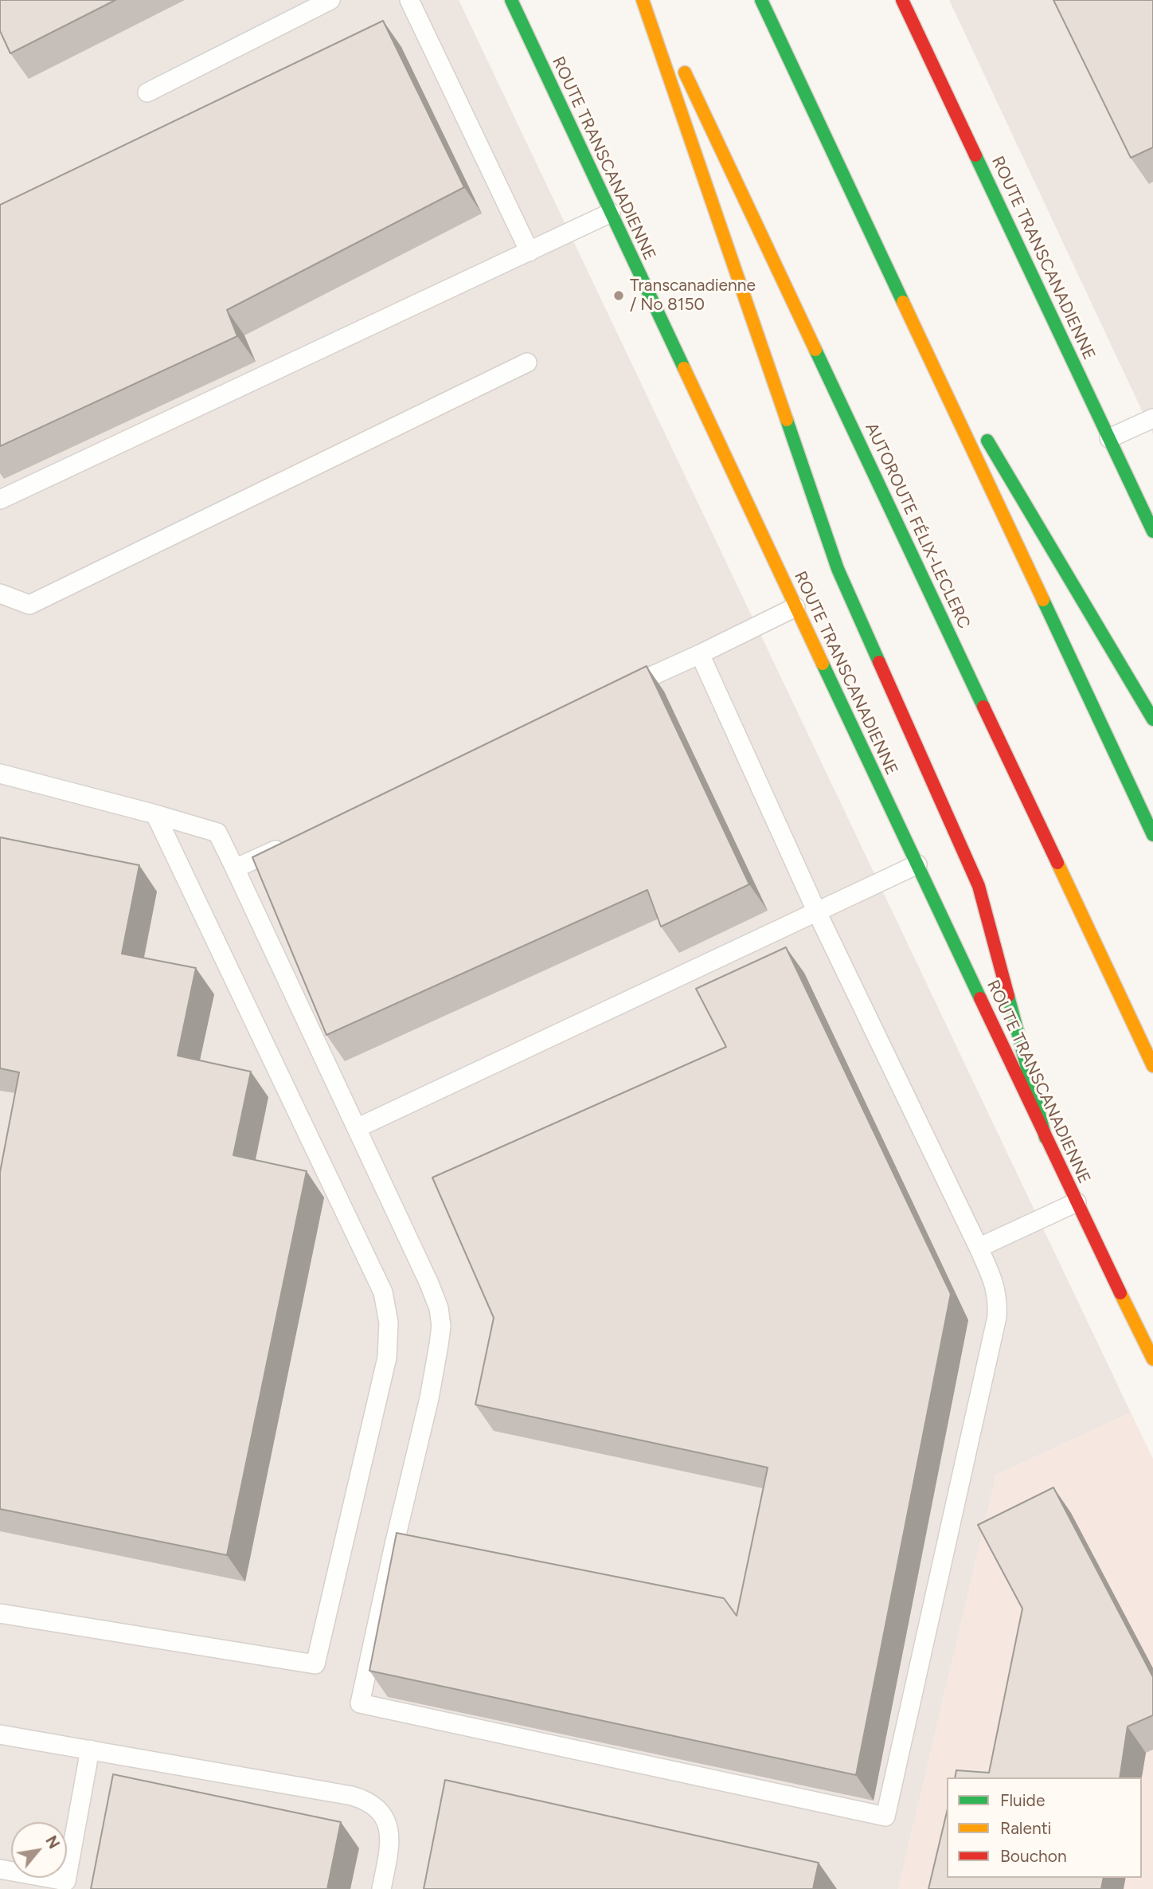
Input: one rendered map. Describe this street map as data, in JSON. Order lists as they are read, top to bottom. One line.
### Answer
{"streets":{"main road":["ROUTE TRANSCANADIENNE","AUTOROUTE FÉLIX-LECLERC"]},"places":["Transcanadienne / No 8150"],"legend":["Fluide","Ralenti","Bouchon"],"north":"top right"}
